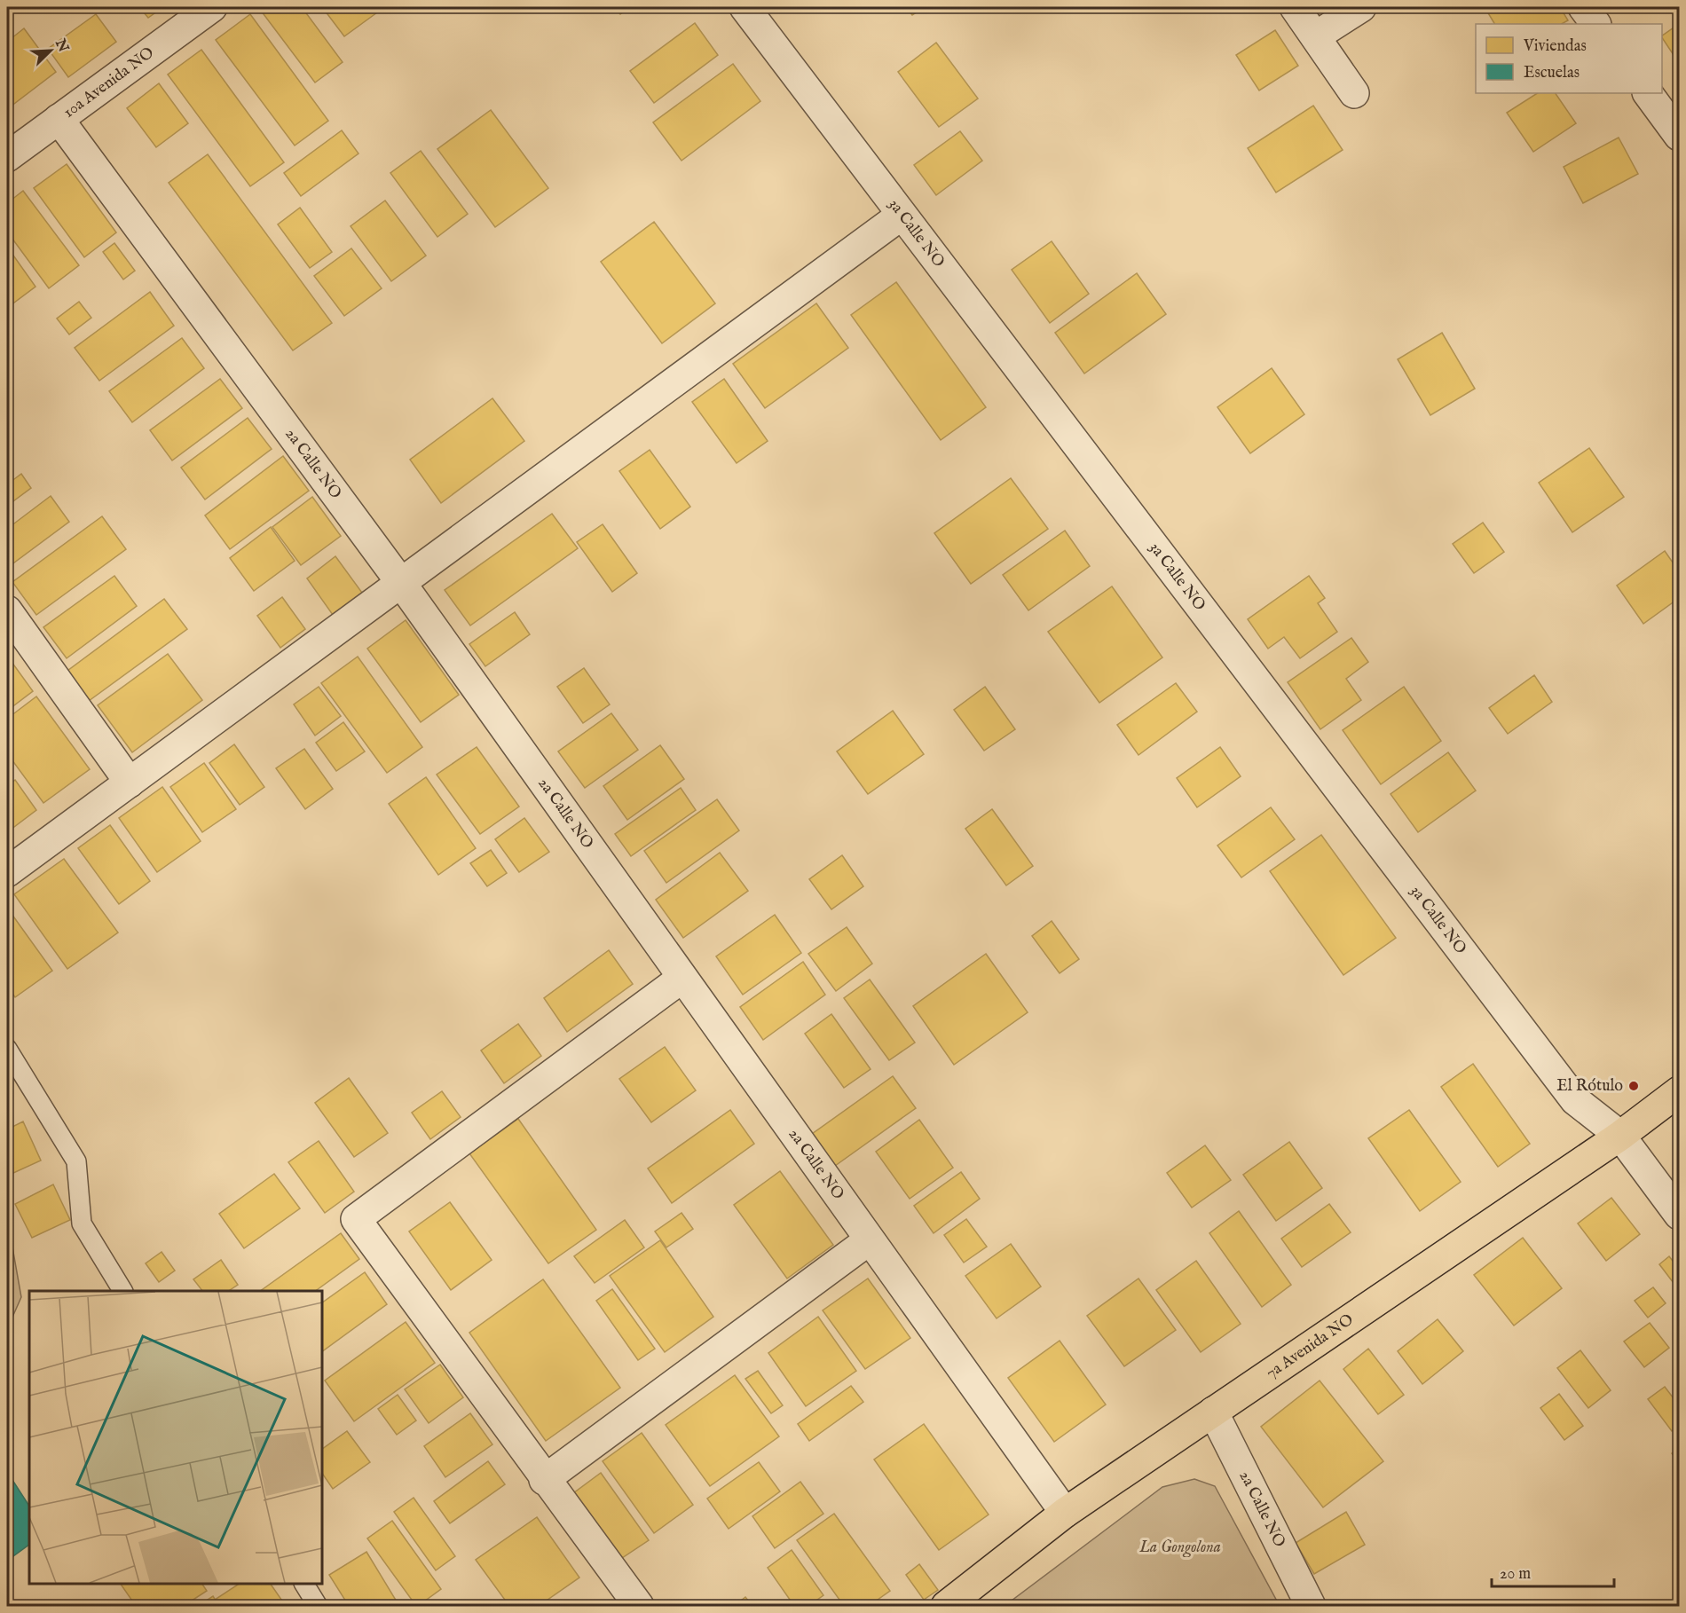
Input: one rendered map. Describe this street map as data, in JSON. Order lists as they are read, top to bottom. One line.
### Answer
{"streets":{"highway":["7a Avenida NO"],"street":["10a Avenida NO","3a Calle NO","2a Calle NO"]},"crossings":[["10a Avenida NO","2a Calle NO"],["3a Calle NO","7a Avenida NO"],["2a Calle NO","7a Avenida NO"]],"parks":["La Gongolona"],"places":["El Rótulo"],"legend":["Viviendas","Escuelas"],"scale_bar":"20 m","north":"top right"}
